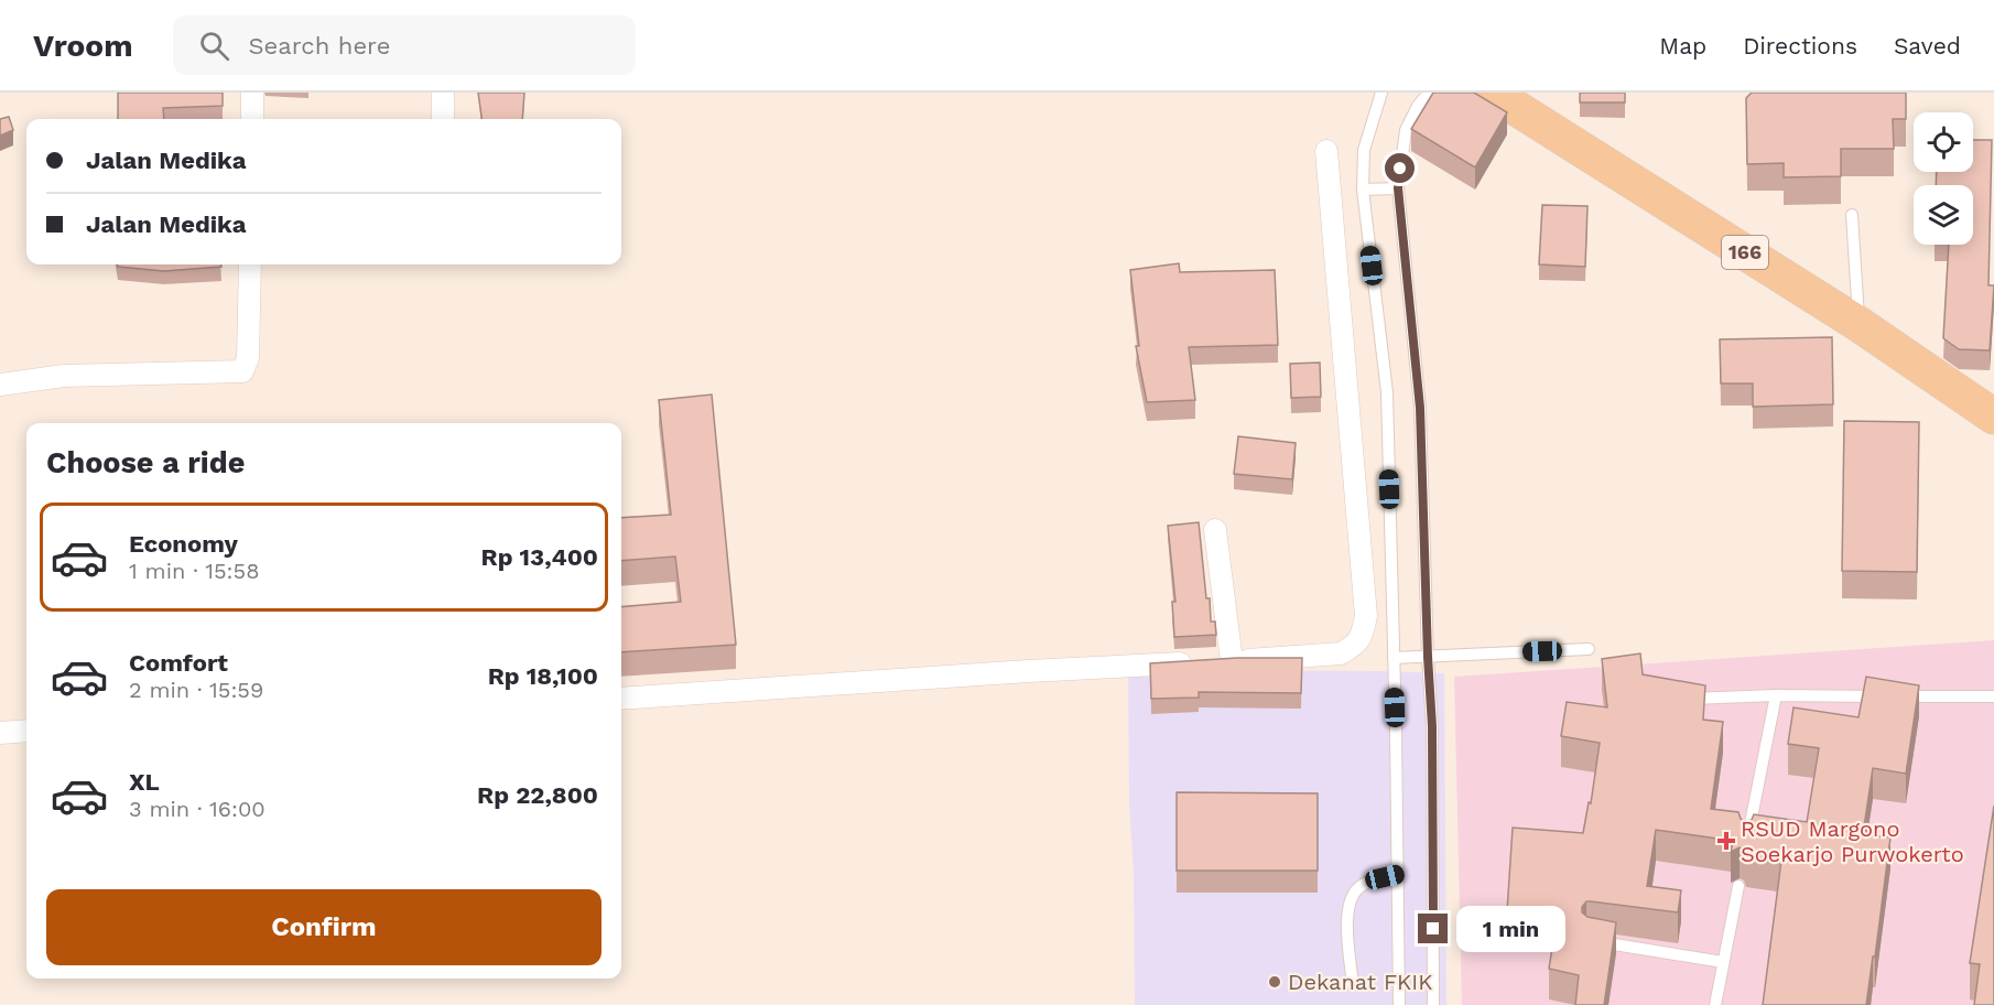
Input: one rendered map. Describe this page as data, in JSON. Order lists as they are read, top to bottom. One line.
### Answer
{"streets":{"main road":["166"]},"places":{"health":["RSUD Margono Soekarjo Purwokerto"],"other":["Dekanat FKIK"]},"page":{"header":"Vroom","search":"Search here","nav":["Map","Directions","Saved"],"banner":["Jalan Medika","Jalan Medika"],"heading":"Choose a ride","list":[{"name":"Economy","note":"1 min · 15:58","value":"Rp 13,400"},{"name":"Comfort","note":"2 min · 15:59","value":"Rp 18,100"},{"name":"XL","note":"3 min · 16:00","value":"Rp 22,800"}],"buttons":"Confirm","bubble":"1 min"}}
